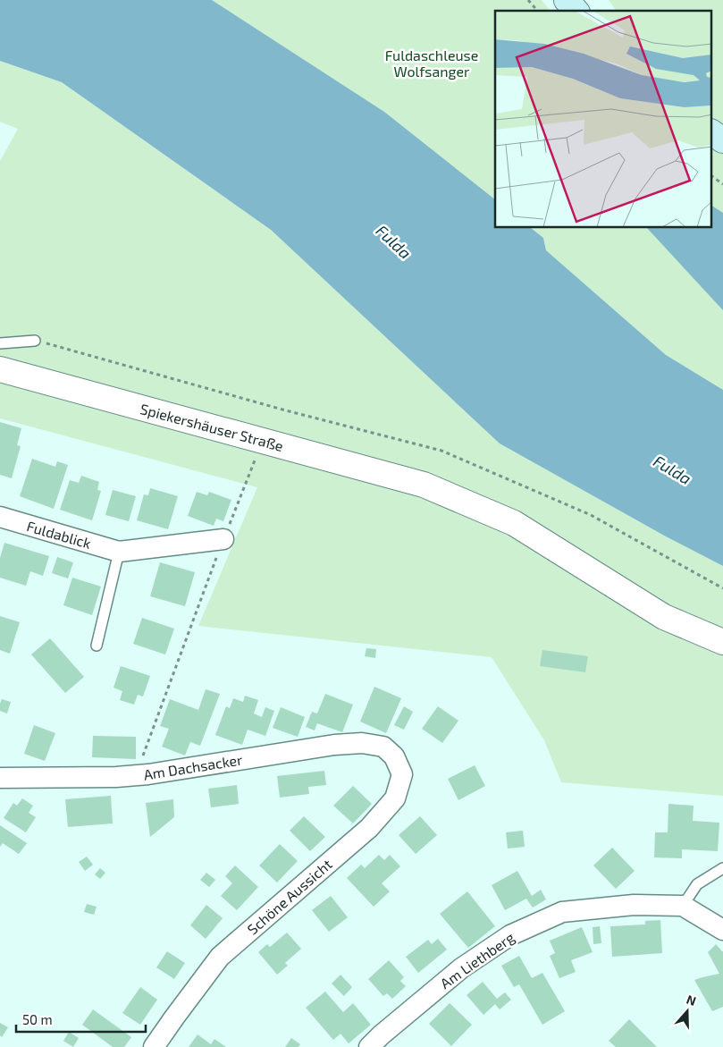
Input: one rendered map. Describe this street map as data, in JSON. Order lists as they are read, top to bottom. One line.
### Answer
{"streets":{"street":["Spiekershäuser Straße","Fuldablick","Am Dachsacker","Schöne Aussicht","Am Liethberg"]},"crossings":[["Am Dachsacker","Schöne Aussicht"]],"water":["Fulda"],"parks":["Fuldaschleuse Wolfsanger"],"scale_bar":"50 m","north":"top"}
